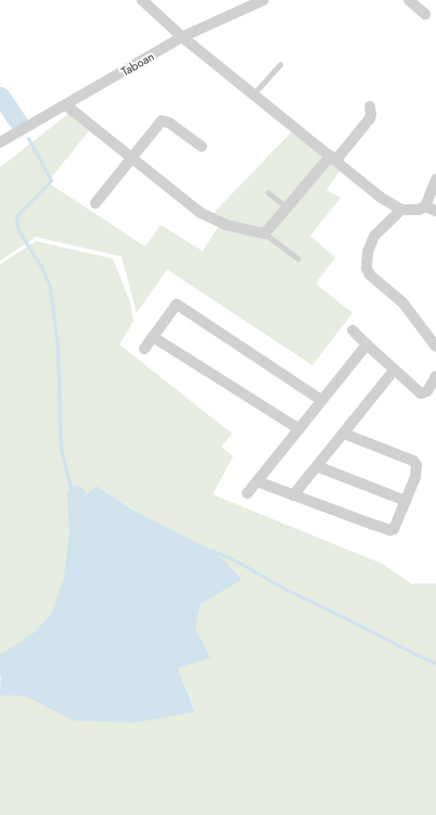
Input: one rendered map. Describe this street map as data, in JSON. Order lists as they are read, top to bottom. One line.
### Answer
{"streets":{"street":["Taboan"]}}
